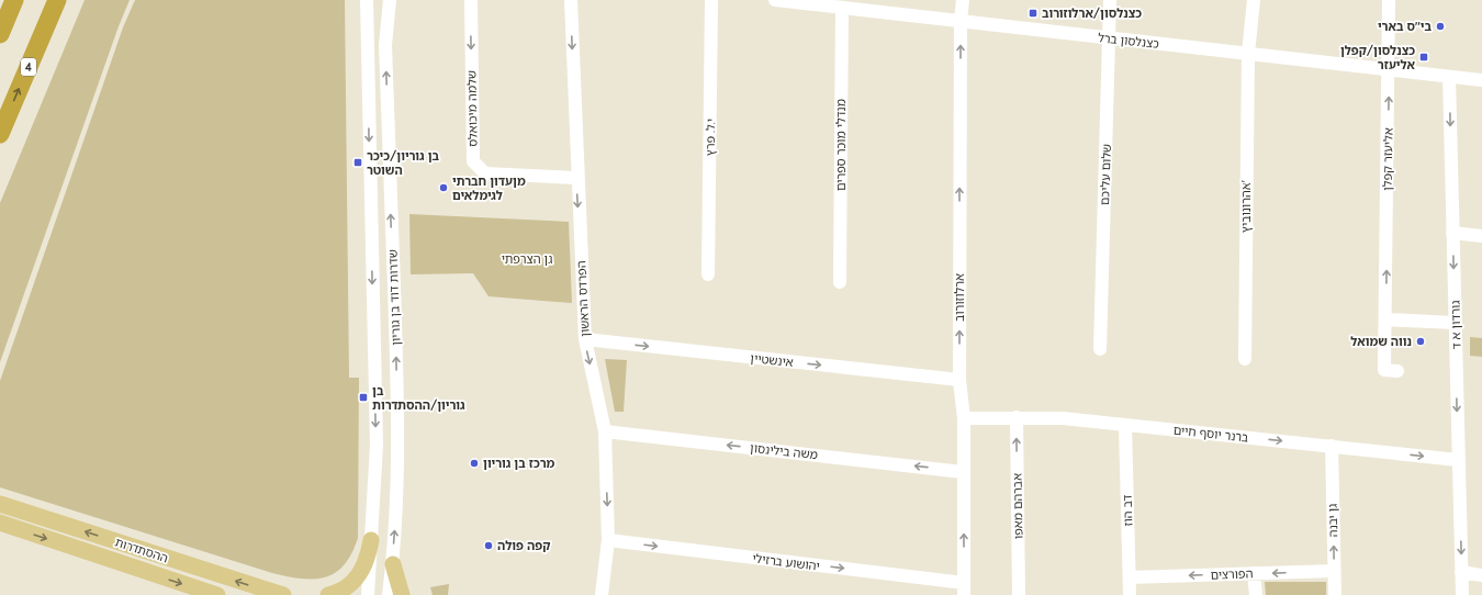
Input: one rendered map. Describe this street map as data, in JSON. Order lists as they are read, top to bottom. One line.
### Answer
{"streets":{"highway":["4"],"main road":["ההסתדרות"],"street":["כצנלסון ברל","שלמה מיכואלס","י.ל. פרץ","מנדלי מוכר ספרים","אליעזר קפלן","שלום עליכם","אהרונוביץ'","שדרות דוד בן גוריון","ארלוזורוב","הפרדס הראשון","גורדון א ד","אינשטיין","ברנר יוסף חיים","משה בילינסון","אברהם מאפו","דב הוז","גן יבנה","יהושוע ברזילי","הפורצים"]},"crossings":[["כצנלסון ברל","מנדלי מוכר ספרים"],["כצנלסון ברל","אליעזר קפלן"],["כצנלסון ברל","שלום עליכם"],["כצנלסון ברל","אהרונוביץ'"],["כצנלסון ברל","ארלוזורוב"],["כצנלסון ברל","גורדון א ד"],["שלמה מיכואלס","הפרדס הראשון"],["ארלוזורוב","אינשטיין"],["ארלוזורוב","ברנר יוסף חיים"],["ארלוזורוב","משה בילינסון"],["ארלוזורוב","יהושוע ברזילי"],["הפרדס הראשון","אינשטיין"],["הפרדס הראשון","משה בילינסון"],["הפרדס הראשון","יהושוע ברזילי"],["גורדון א ד","ברנר יוסף חיים"],["ברנר יוסף חיים","אברהם מאפו"],["ברנר יוסף חיים","דב הוז"],["ברנר יוסף חיים","גן יבנה"],["דב הוז","הפורצים"],["גן יבנה","הפורצים"]],"one_way":["אליעזר קפלן","ארלוזורוב","הפרדס הראשון","גורדון א ד","אינשטיין","ברנר יוסף חיים","משה בילינסון","אברהם מאפו","גן יבנה","יהושוע ברזילי","הפורצים"],"parks":["גן הצרפתי"],"places":{"transit":["כצנלסון/ארלוזורוב","כצנלסון/קפלן אליעזר","בן גוריון/כיכר השוטר","בן גוריון/ההסתדרות"],"other":["בי\"ס בארי","מןעדון חברתי לגימלאים","נווה שמואל","מרכז בן גוריון","קפה פולה"]}}
